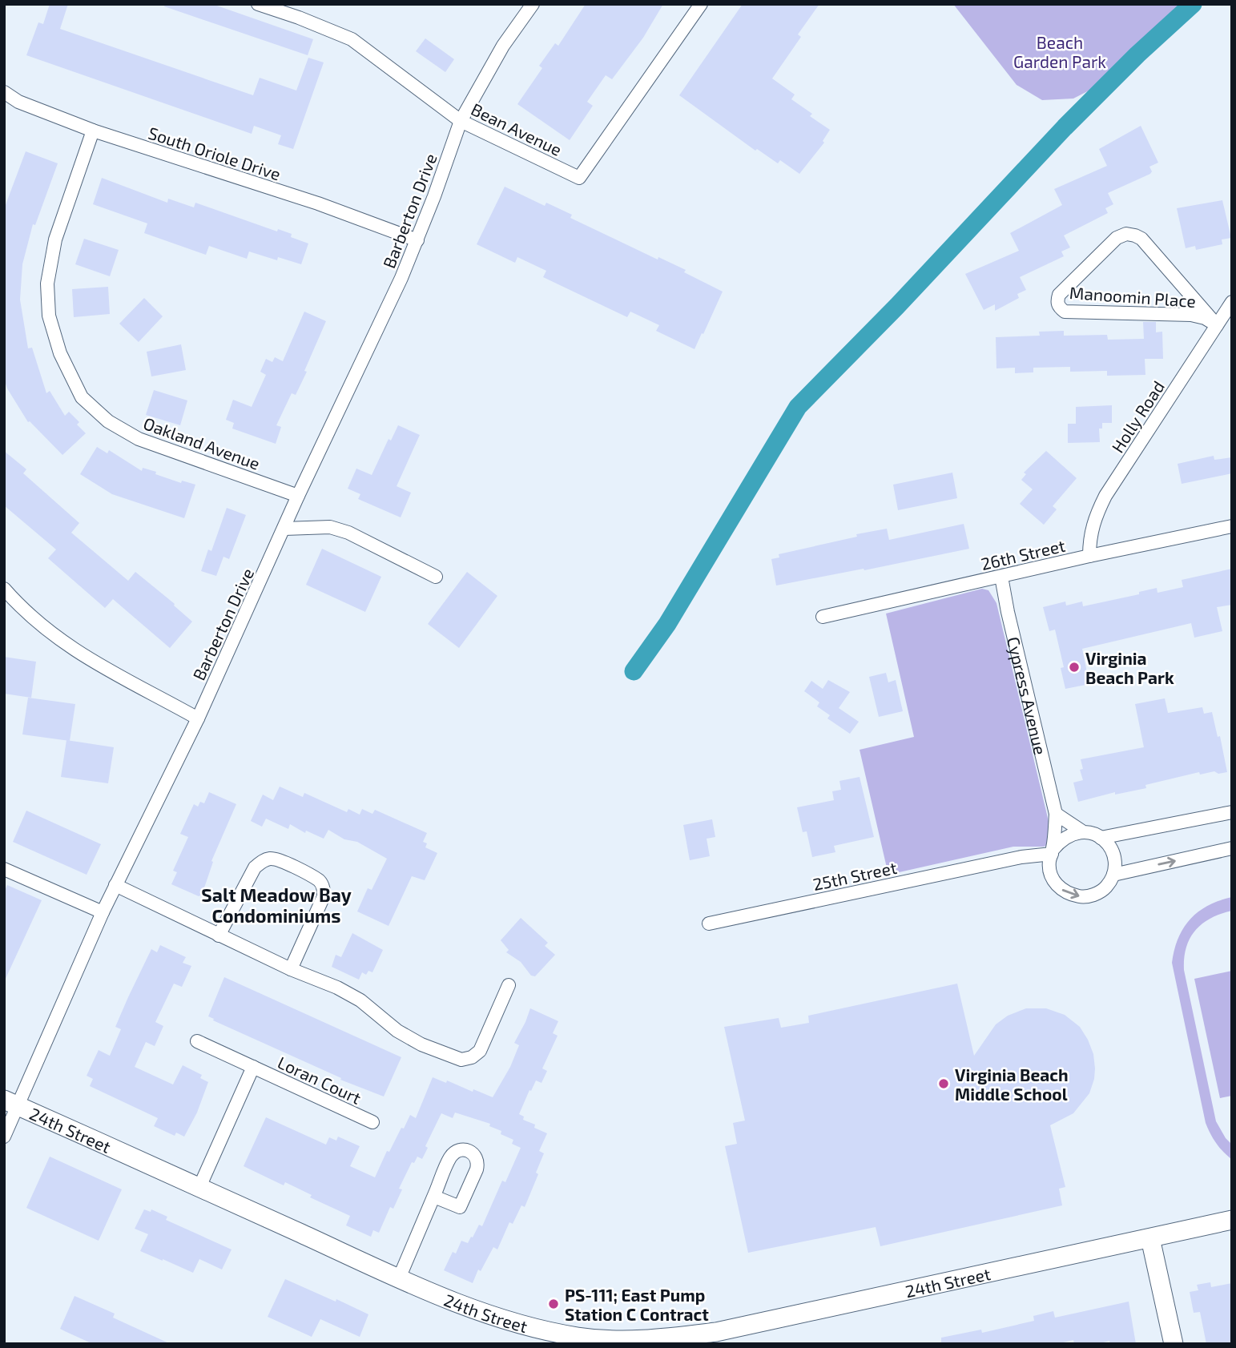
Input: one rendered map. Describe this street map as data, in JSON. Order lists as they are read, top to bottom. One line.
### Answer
{"streets":{"street":["Bean Avenue","South Oriole Drive","Barberton Drive","Manoomin Place","Holly Road","Oakland Avenue","26th Street","Cypress Avenue","25th Street","Loran Court","24th Street"]},"crossings":[["Bean Avenue","Barberton Drive"],["South Oriole Drive","Barberton Drive"],["South Oriole Drive","Oakland Avenue"],["Barberton Drive","Oakland Avenue"],["Barberton Drive","24th Street"],["Manoomin Place","Holly Road"],["Holly Road","26th Street"],["26th Street","Cypress Avenue"],["Cypress Avenue","25th Street"],["Loran Court","24th Street"]],"districts":["Salt Meadow Bay Condominiums"],"parks":["Beach Garden Park"],"places":["Virginia Beach Park","Virginia Beach Middle School","PS-111; East Pump Station C Contract"]}
